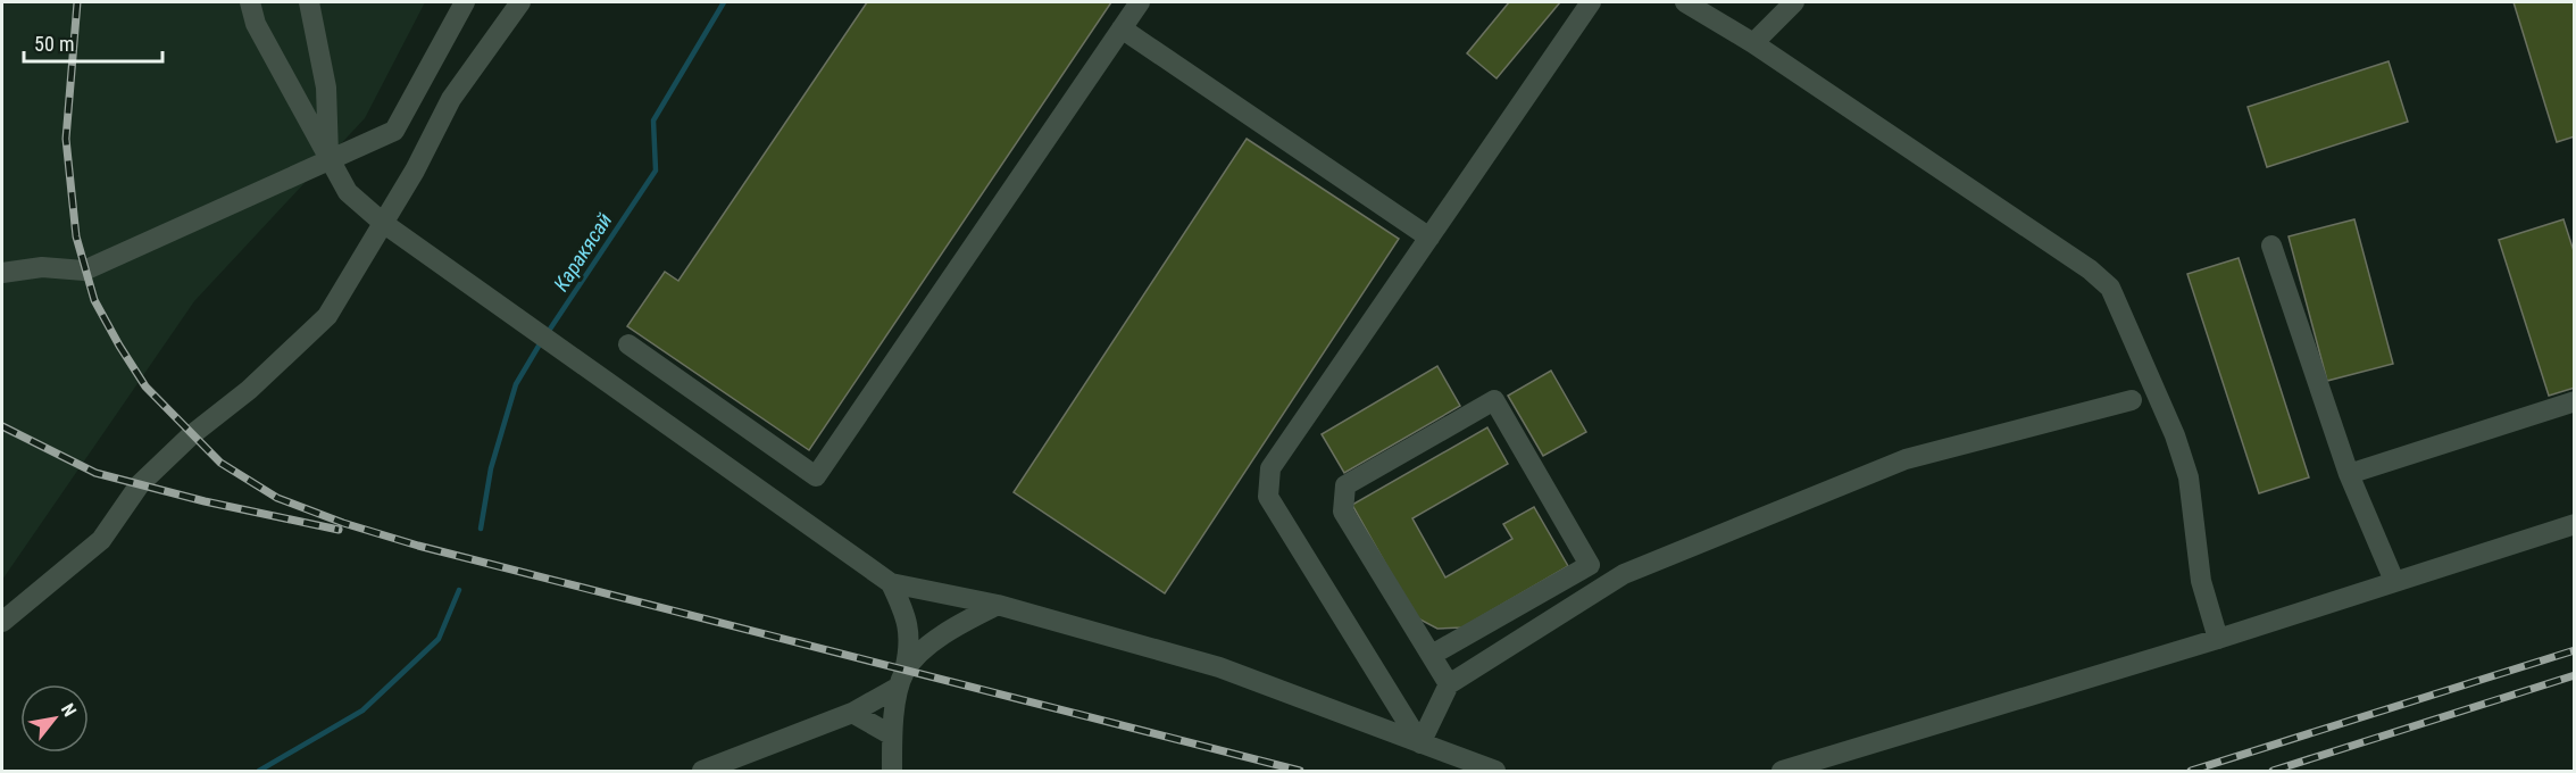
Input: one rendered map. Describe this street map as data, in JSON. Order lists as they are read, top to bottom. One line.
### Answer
{"water":["Каракясай"],"scale_bar":"50 m","north":"top right"}
